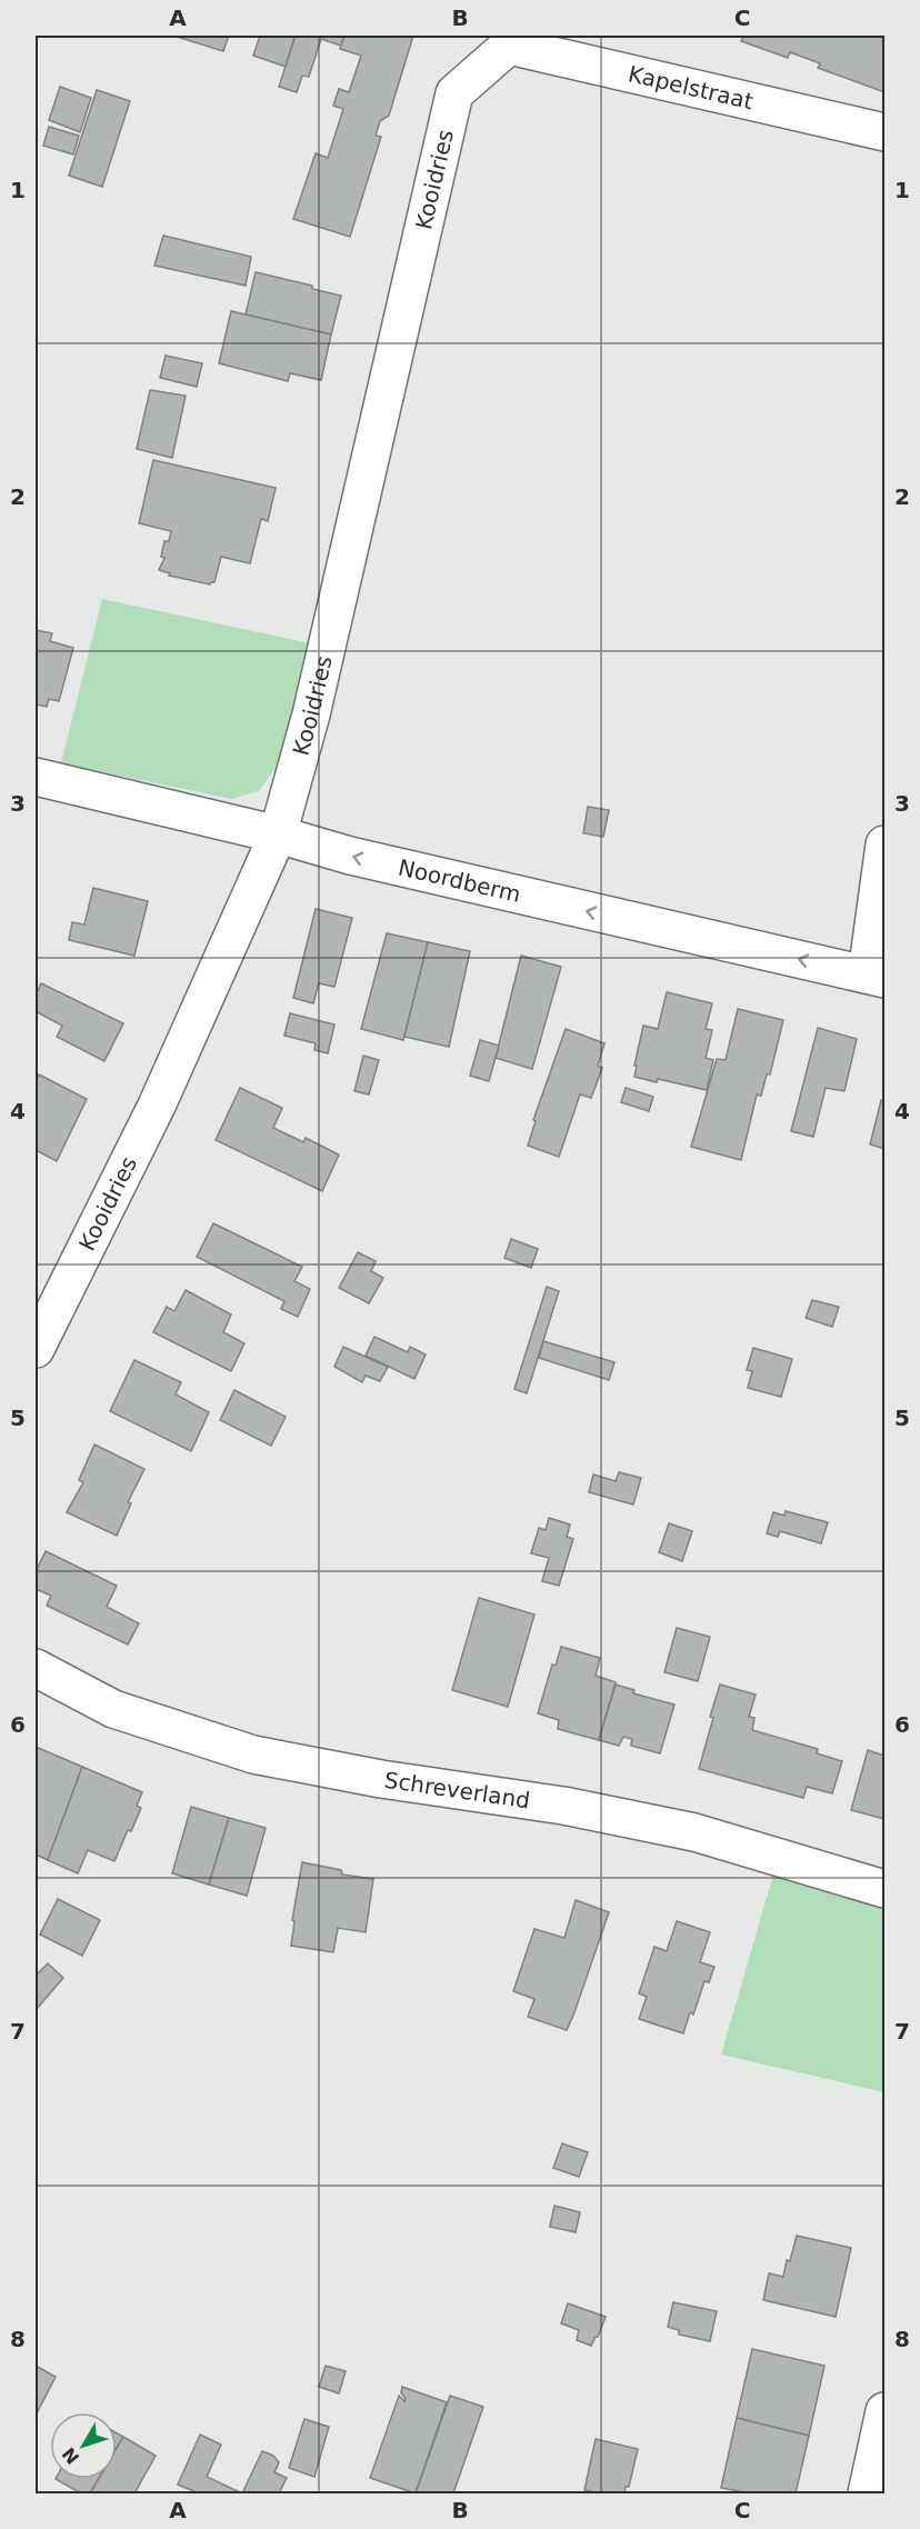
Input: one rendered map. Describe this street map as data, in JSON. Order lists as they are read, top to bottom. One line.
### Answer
{"streets":{"street":["Kapelstraat","Kooidries","Noordberm","Schreverland"]},"crossings":[["Kapelstraat","Kooidries"],["Kooidries","Noordberm"]],"one_way":["Noordberm"],"north":"bottom left","grid":{"columns":["A","B","C"],"rows":["1","2","3","4","5","6","7","8"]}}
